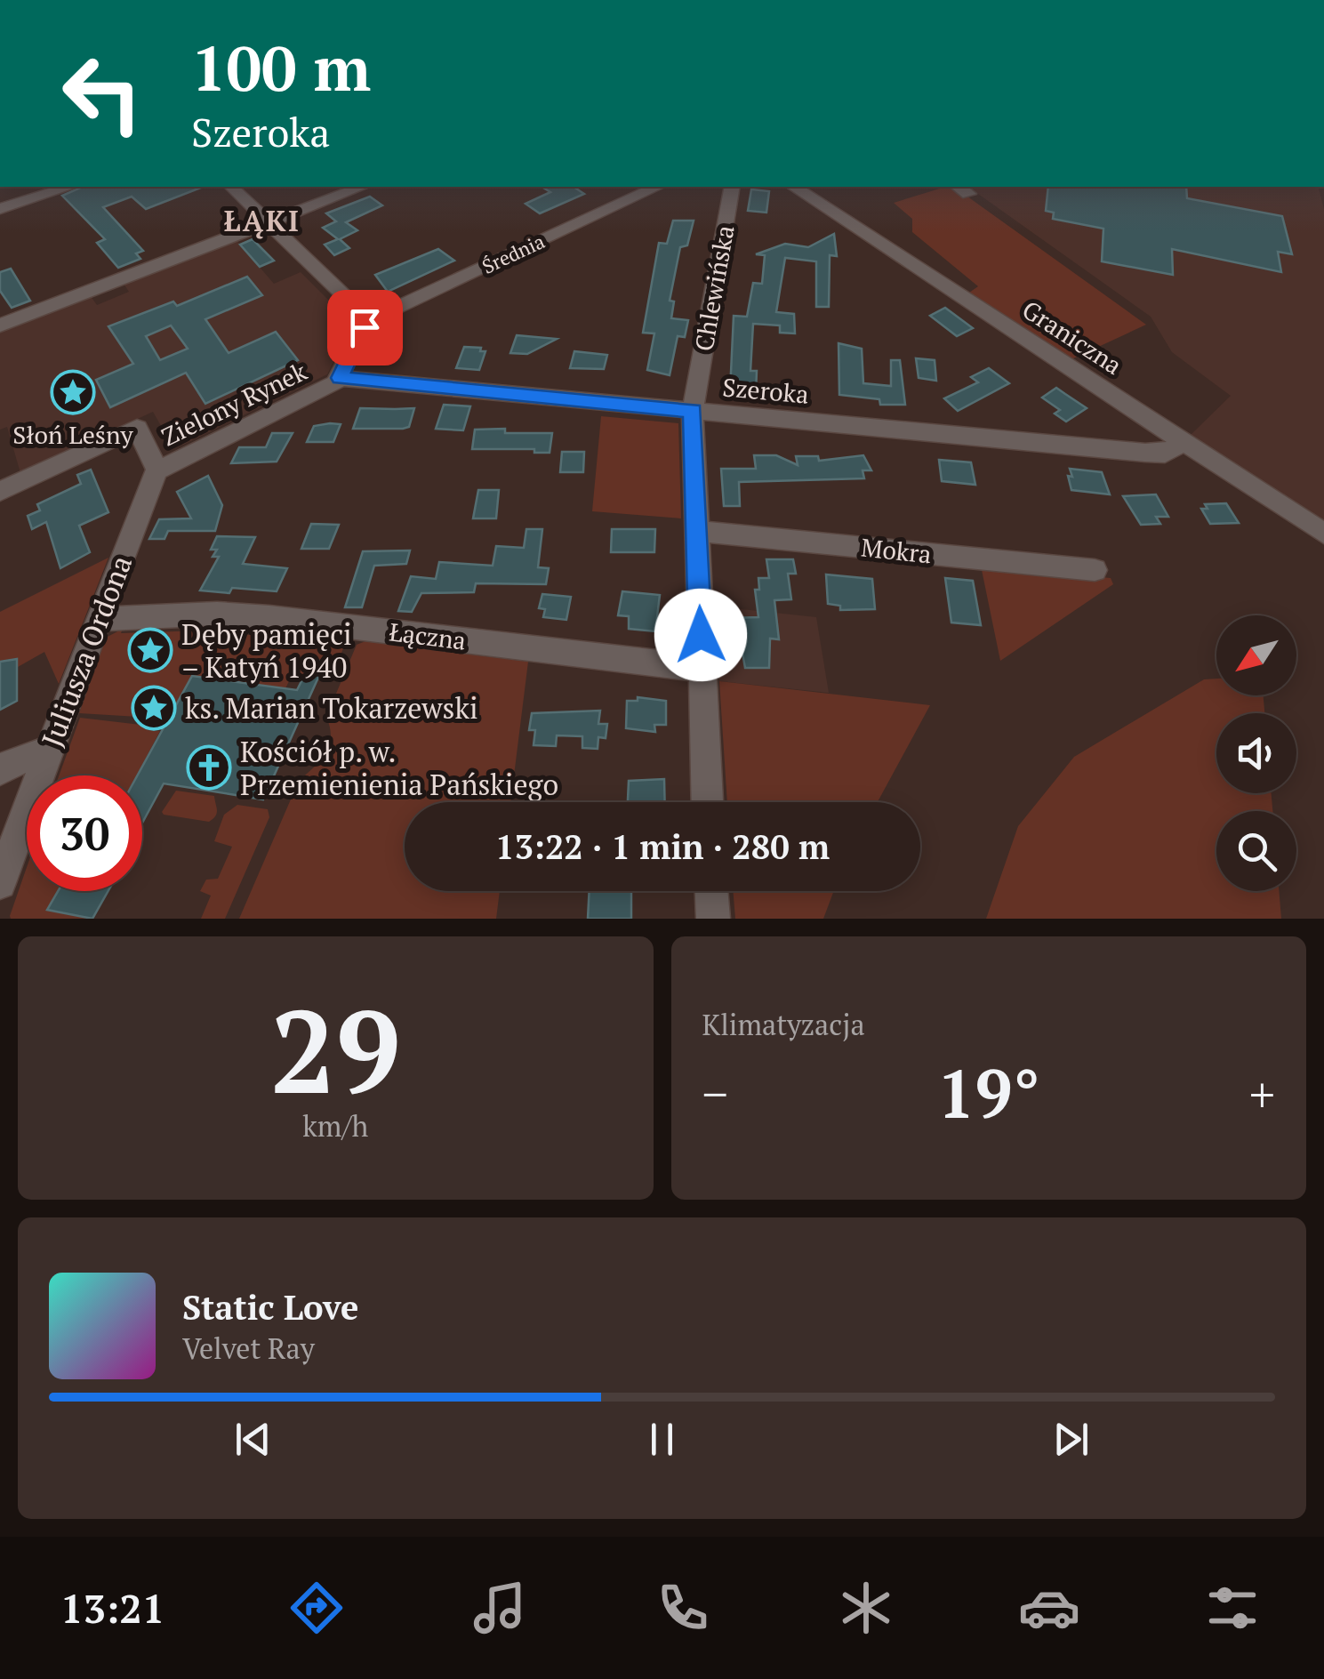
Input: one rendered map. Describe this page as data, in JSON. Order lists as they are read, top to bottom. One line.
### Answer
{"streets":{"street":["Średnia","Chlewińska","Graniczna","Szeroka","Zielony Rynek","Mokra","Łączna","Juliusza Ordona"]},"crossings":[["Średnia","Zielony Rynek"],["Chlewińska","Szeroka"],["Chlewińska","Mokra"],["Chlewińska","Łączna"],["Graniczna","Szeroka"],["Szeroka","Zielony Rynek"],["Zielony Rynek","Juliusza Ordona"],["Łączna","Juliusza Ordona"]],"districts":["ŁĄKI"],"places":{"place":["Słoń Leśny","Dęby pamięci – Katyń 1940","ks. Marian Tokarzewski"],"church":["Kościół p. w. Przemienienia Pańskiego"]},"north":"bottom left","page":{"turn":["100 m","Szeroka"],"limit":"30","trip":"13:22 · 1 min · 280 m","tile":[["29","km/h"],"Klimatyzacja"],"heat":["−","19°","+"],"song":["Static Love","Velvet Ray"],"tabs":"13:21"}}
